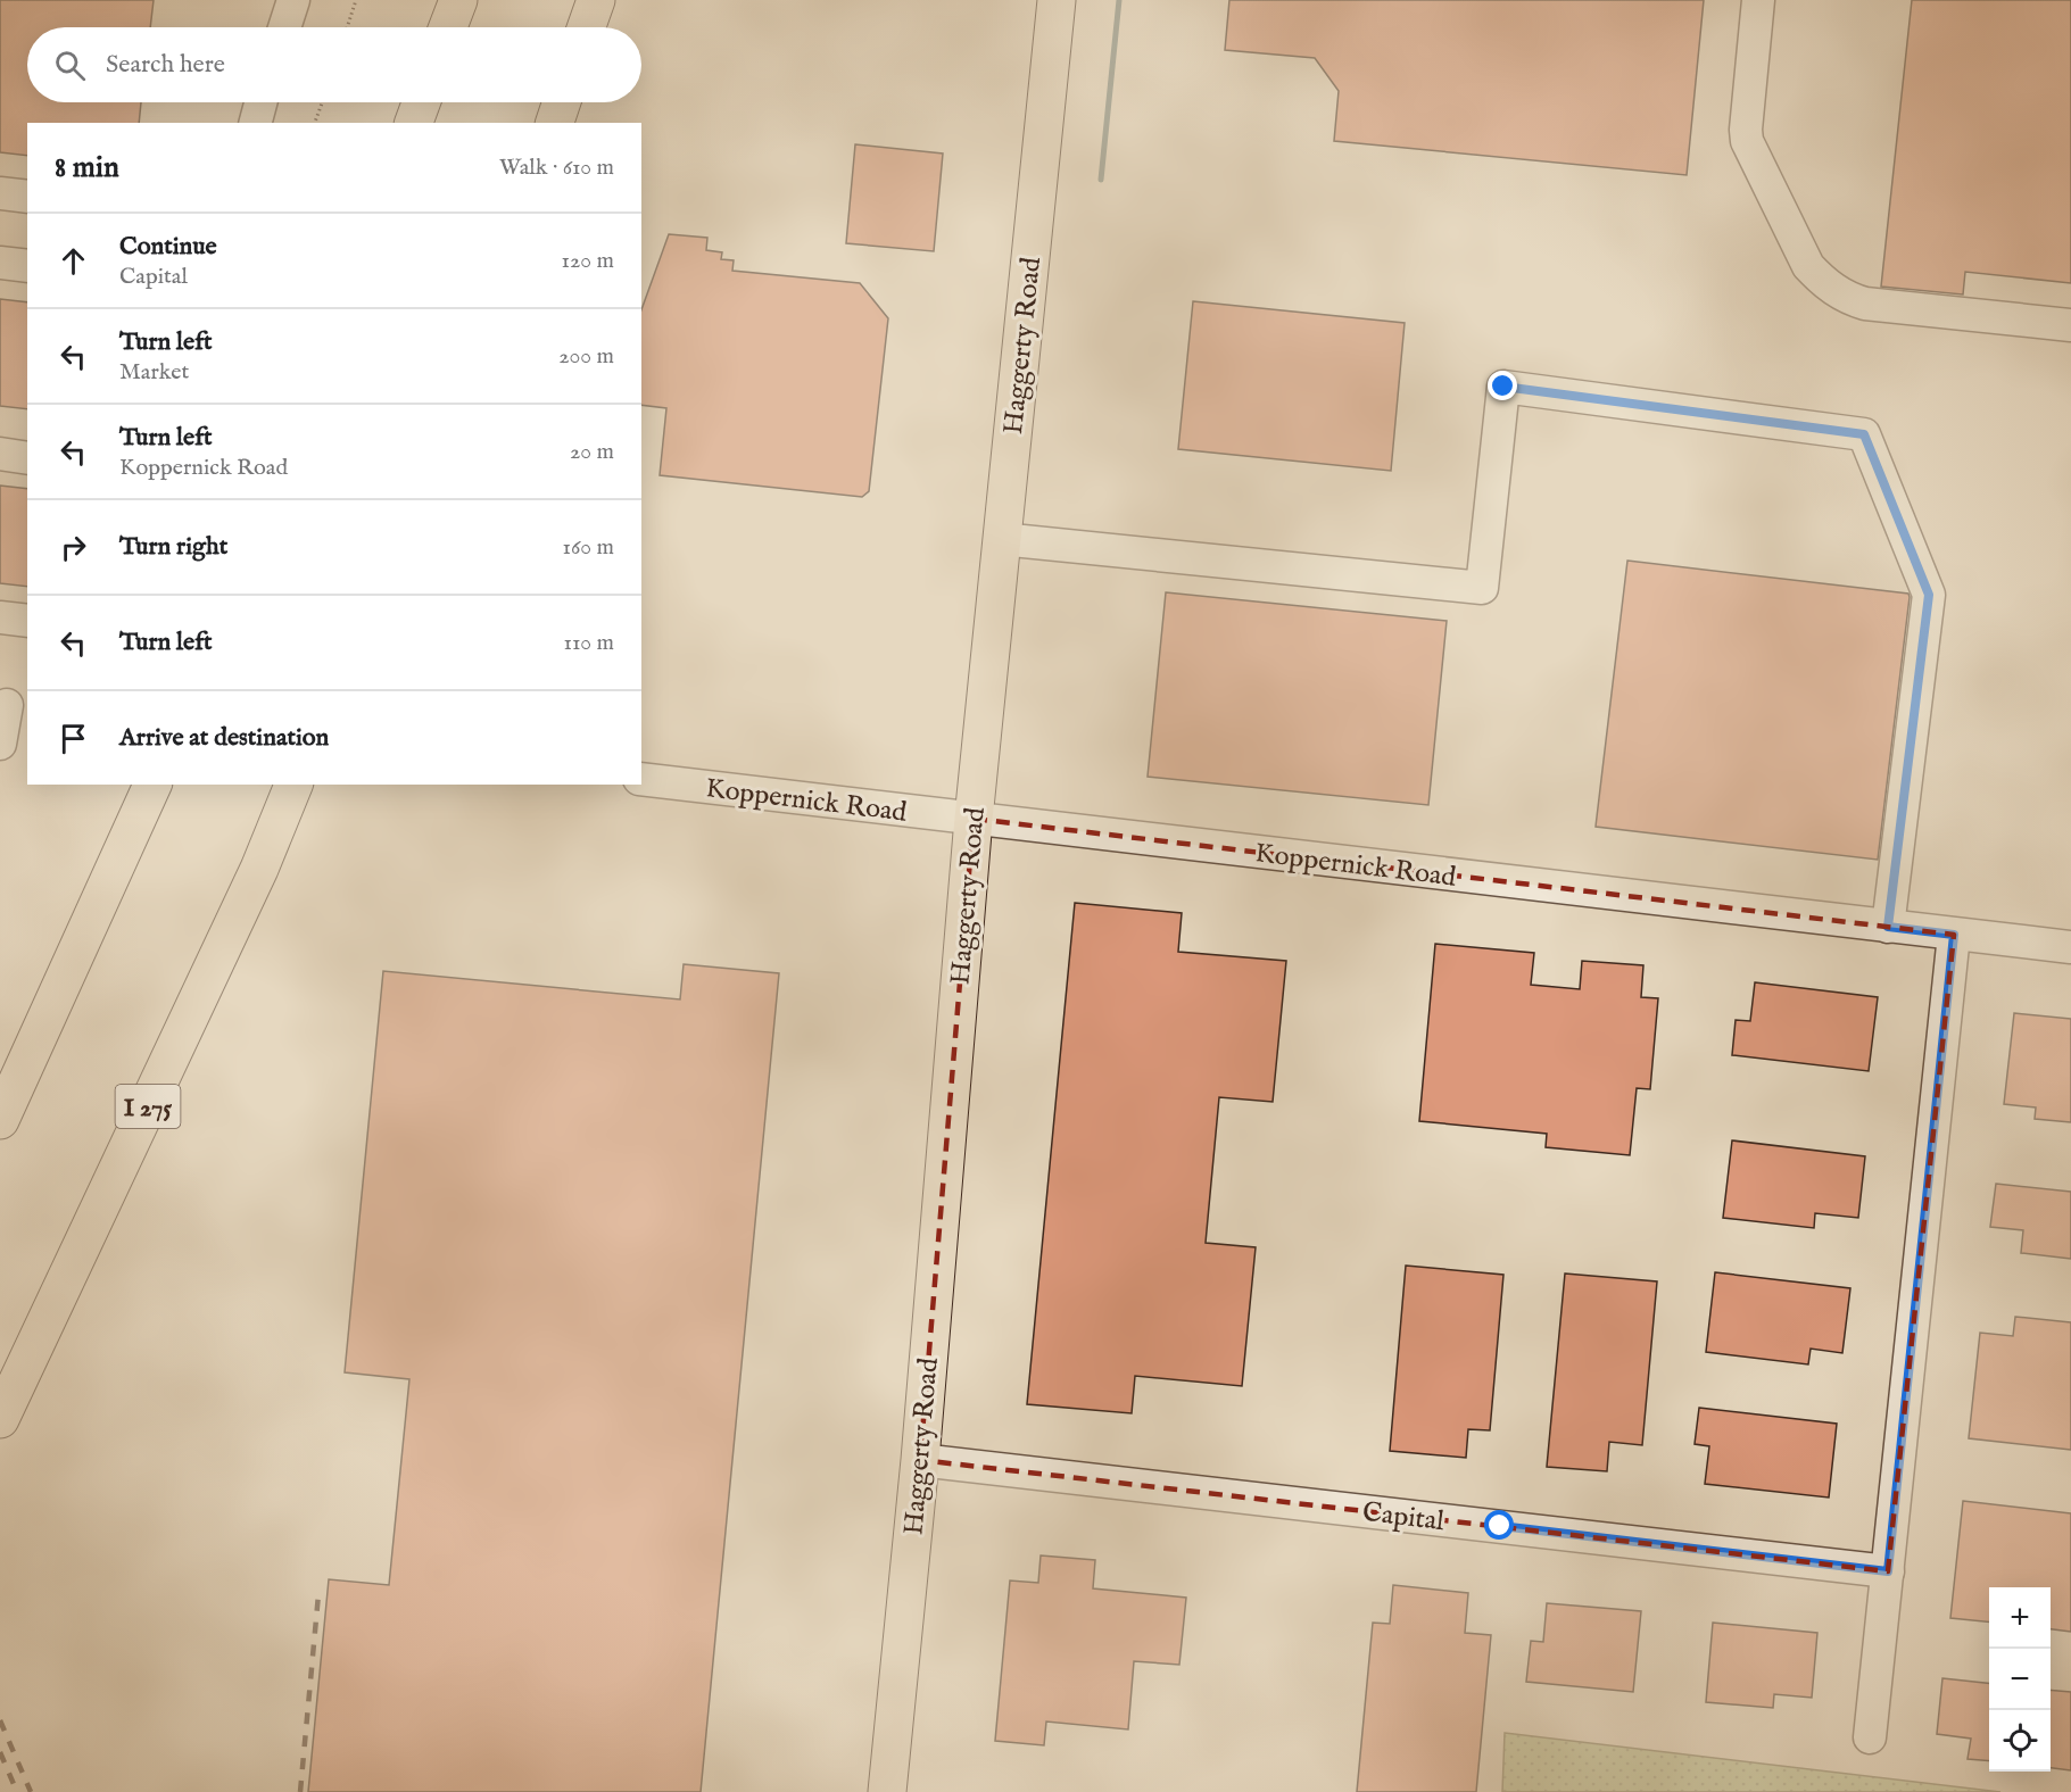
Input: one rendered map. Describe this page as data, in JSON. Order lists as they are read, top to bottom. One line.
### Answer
{"streets":{"main road":["Haggerty Road","I 275"],"street":["Koppernick Road","Capital"]},"crossings":[["Haggerty Road","Koppernick Road"],["Haggerty Road","Capital"]],"page":{"search":"Search here","heading":["8 min","Walk · 610 m"],"list":[["Continue","Capital","120 m"],["Turn left","Market","200 m"],["Turn left","Koppernick Road","20 m"],["Turn right","160 m"],["Turn left","110 m"],"Arrive at destination"],"map_buttons":["+","−"]}}
